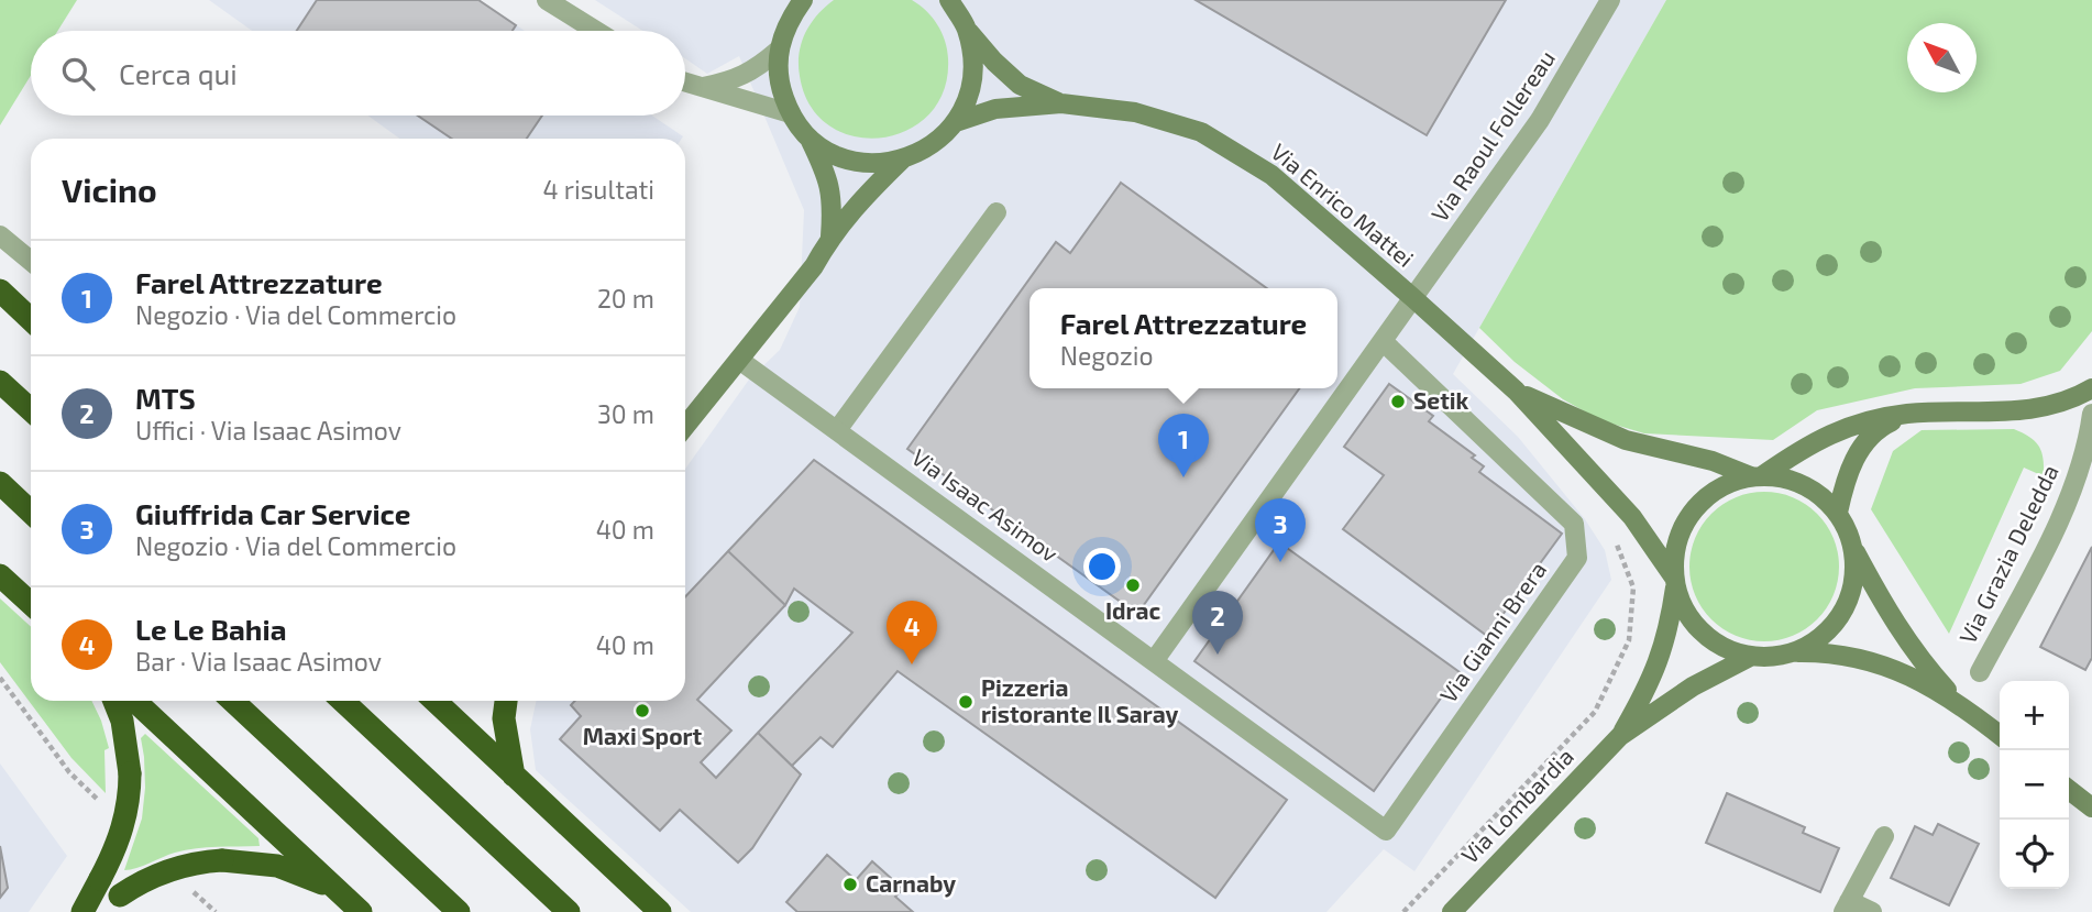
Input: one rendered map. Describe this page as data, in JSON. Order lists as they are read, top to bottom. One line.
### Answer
{"streets":{"street":["Via Raoul Follereau","Via Enrico Mattei","Via Isaac Asimov","Via Grazia Deledda","Via Gianni Brera","Via Lombardia"]},"crossings":[["Via Raoul Follereau","Via Enrico Mattei"],["Via Raoul Follereau","Via Isaac Asimov"],["Via Raoul Follereau","Via Gianni Brera"],["Via Enrico Mattei","Via Grazia Deledda"],["Via Enrico Mattei","Via Lombardia"],["Via Isaac Asimov","Via Gianni Brera"],["Via Grazia Deledda","Via Lombardia"]],"places":["Setik","Idrac","Pizzeria ristorante Il Saray","Maxi Sport","Carnaby"],"north":"top left","page":{"search":"Cerca qui","heading":["Vicino","4 risultati"],"list":[{"mark":"1","name":"Farel Attrezzature","note":"Negozio · Via del Commercio","value":"20 m"},{"mark":"2","name":"MTS","note":"Uffici · Via Isaac Asimov","value":"30 m"},{"mark":"3","name":"Giuffrida Car Service","note":"Negozio · Via del Commercio","value":"40 m"},{"mark":"4","name":"Le Le Bahia","note":"Bar · Via Isaac Asimov","value":"40 m"}],"popup":["Farel Attrezzature","Negozio"],"pins":["1","3","2","4"],"map_buttons":["+","−"]}}
